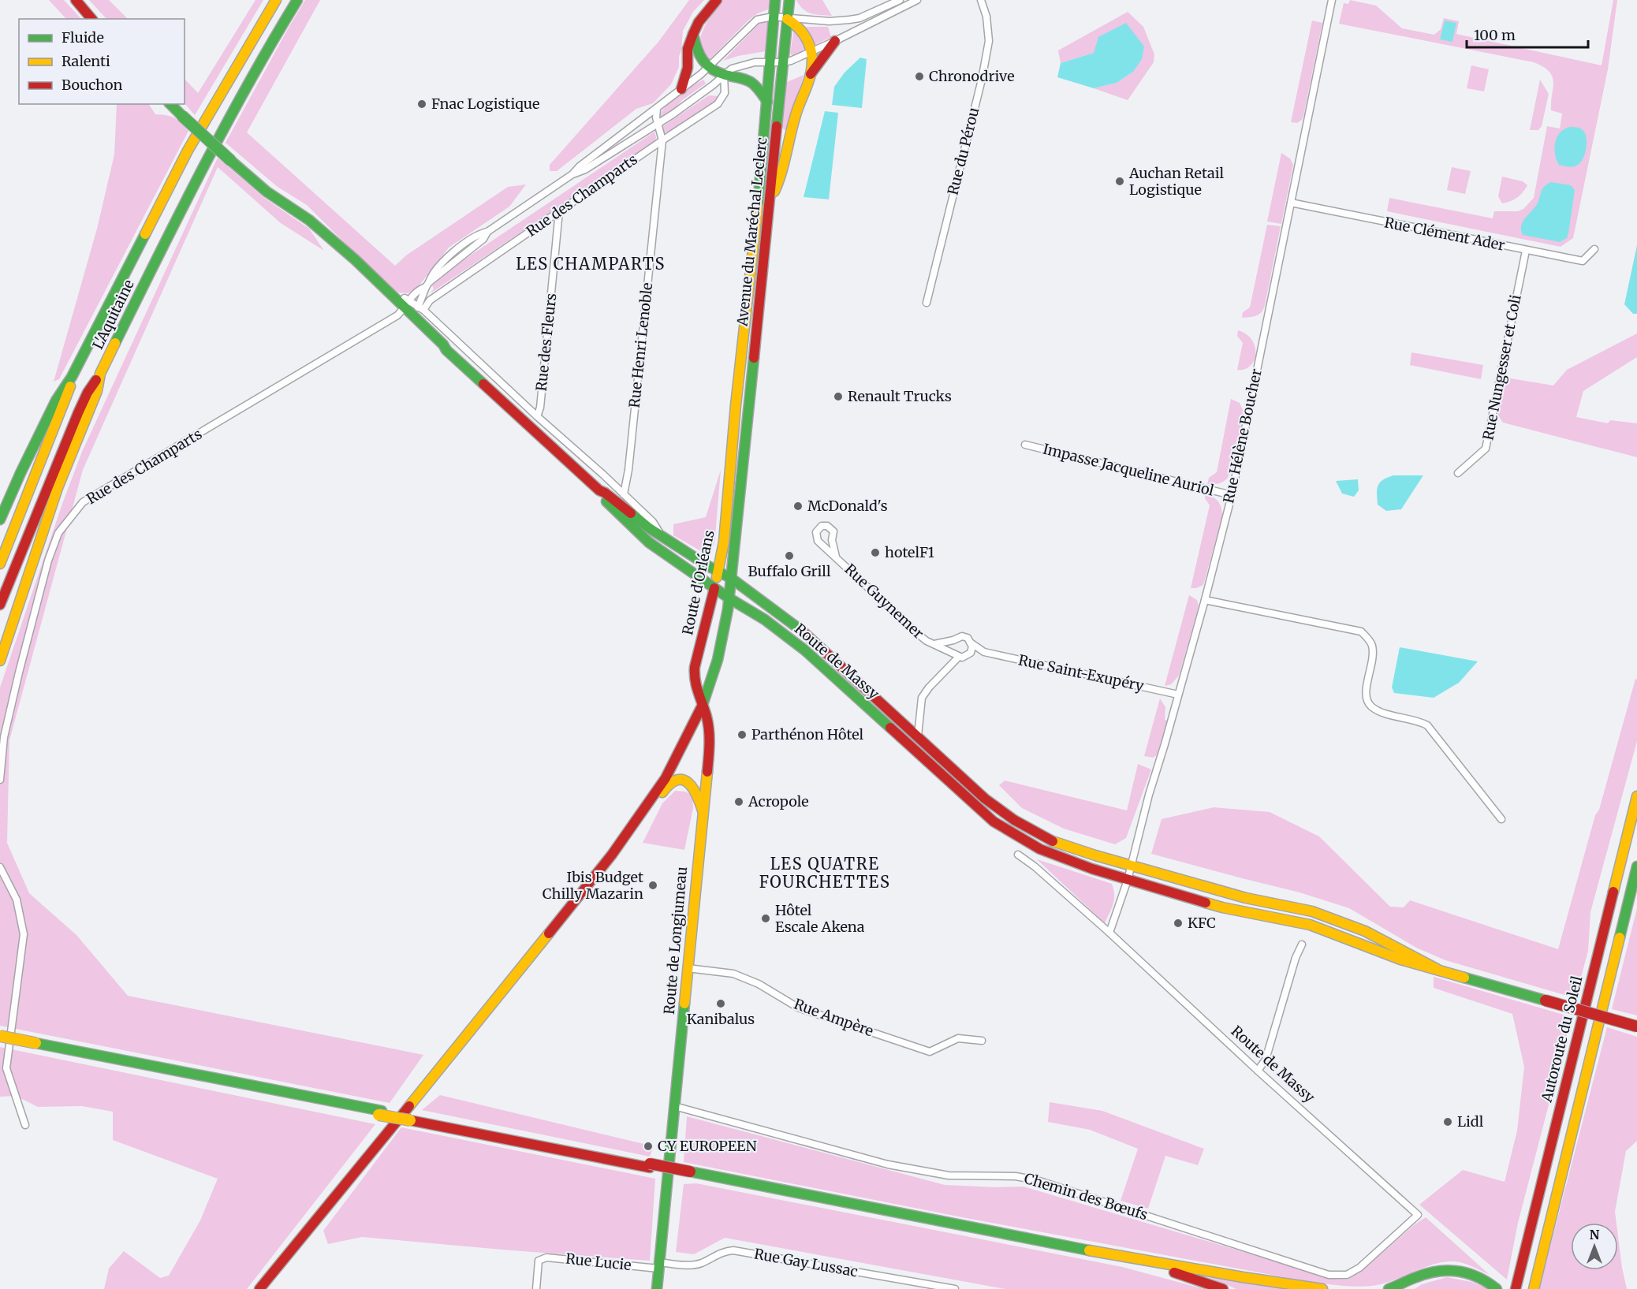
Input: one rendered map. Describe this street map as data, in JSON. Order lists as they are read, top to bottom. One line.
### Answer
{"streets":{"main road":["Avenue du Maréchal Leclerc","L'Aquitaine","Route d'Orléans","Route de Massy","Route de Longjumeau","Autoroute du Soleil"],"street":["Rue du Pérou","Rue des Champarts","Rue Clément Ader","Rue des Fleurs","Rue Henri Lenoble","Rue Nungesser et Coli","Rue Hélène Boucher","Impasse Jacqueline Auriol","Rue Guynemer","Rue Saint-Exupéry","Rue Ampère","Chemin des Bœufs","Rue Lucie","Rue Gay Lussac"]},"crossings":[["Rue des Champarts","Avenue du Maréchal Leclerc"],["Rue des Champarts","Rue des Fleurs"],["Rue des Champarts","Rue Henri Lenoble"],["Rue des Champarts","Route de Massy"],["Avenue du Maréchal Leclerc","Route d'Orléans"],["Rue Clément Ader","Rue Nungesser et Coli"],["Rue Clément Ader","Rue Hélène Boucher"],["Rue des Fleurs","Route de Massy"],["Rue Henri Lenoble","Route de Massy"],["Rue Hélène Boucher","Impasse Jacqueline Auriol"],["Rue Hélène Boucher","Route de Massy"],["Rue Hélène Boucher","Rue Saint-Exupéry"],["Route d'Orléans","Route de Massy"],["Route d'Orléans","Route de Longjumeau"],["Rue Guynemer","Rue Saint-Exupéry"],["Route de Massy","Chemin des Bœufs"],["Route de Longjumeau","Rue Ampère"],["Route de Longjumeau","Chemin des Bœufs"],["Route de Longjumeau","Rue Lucie"],["Route de Longjumeau","Rue Gay Lussac"],["Rue Lucie","Rue Gay Lussac"]],"districts":["LES CHAMPARTS","LES QUATRE FOURCHETTES"],"places":["Chronodrive","Fnac Logistique","Auchan Retail Logistique","Renault Trucks","McDonald's","hotelF1","Buffalo Grill","Parthénon Hôtel","Acropole","Ibis Budget Chilly Mazarin","Hôtel Escale Akena","KFC","Kanibalus","Lidl","CY EUROPEEN"],"legend":["Fluide","Ralenti","Bouchon"],"scale_bar":"100 m","north":"top"}
